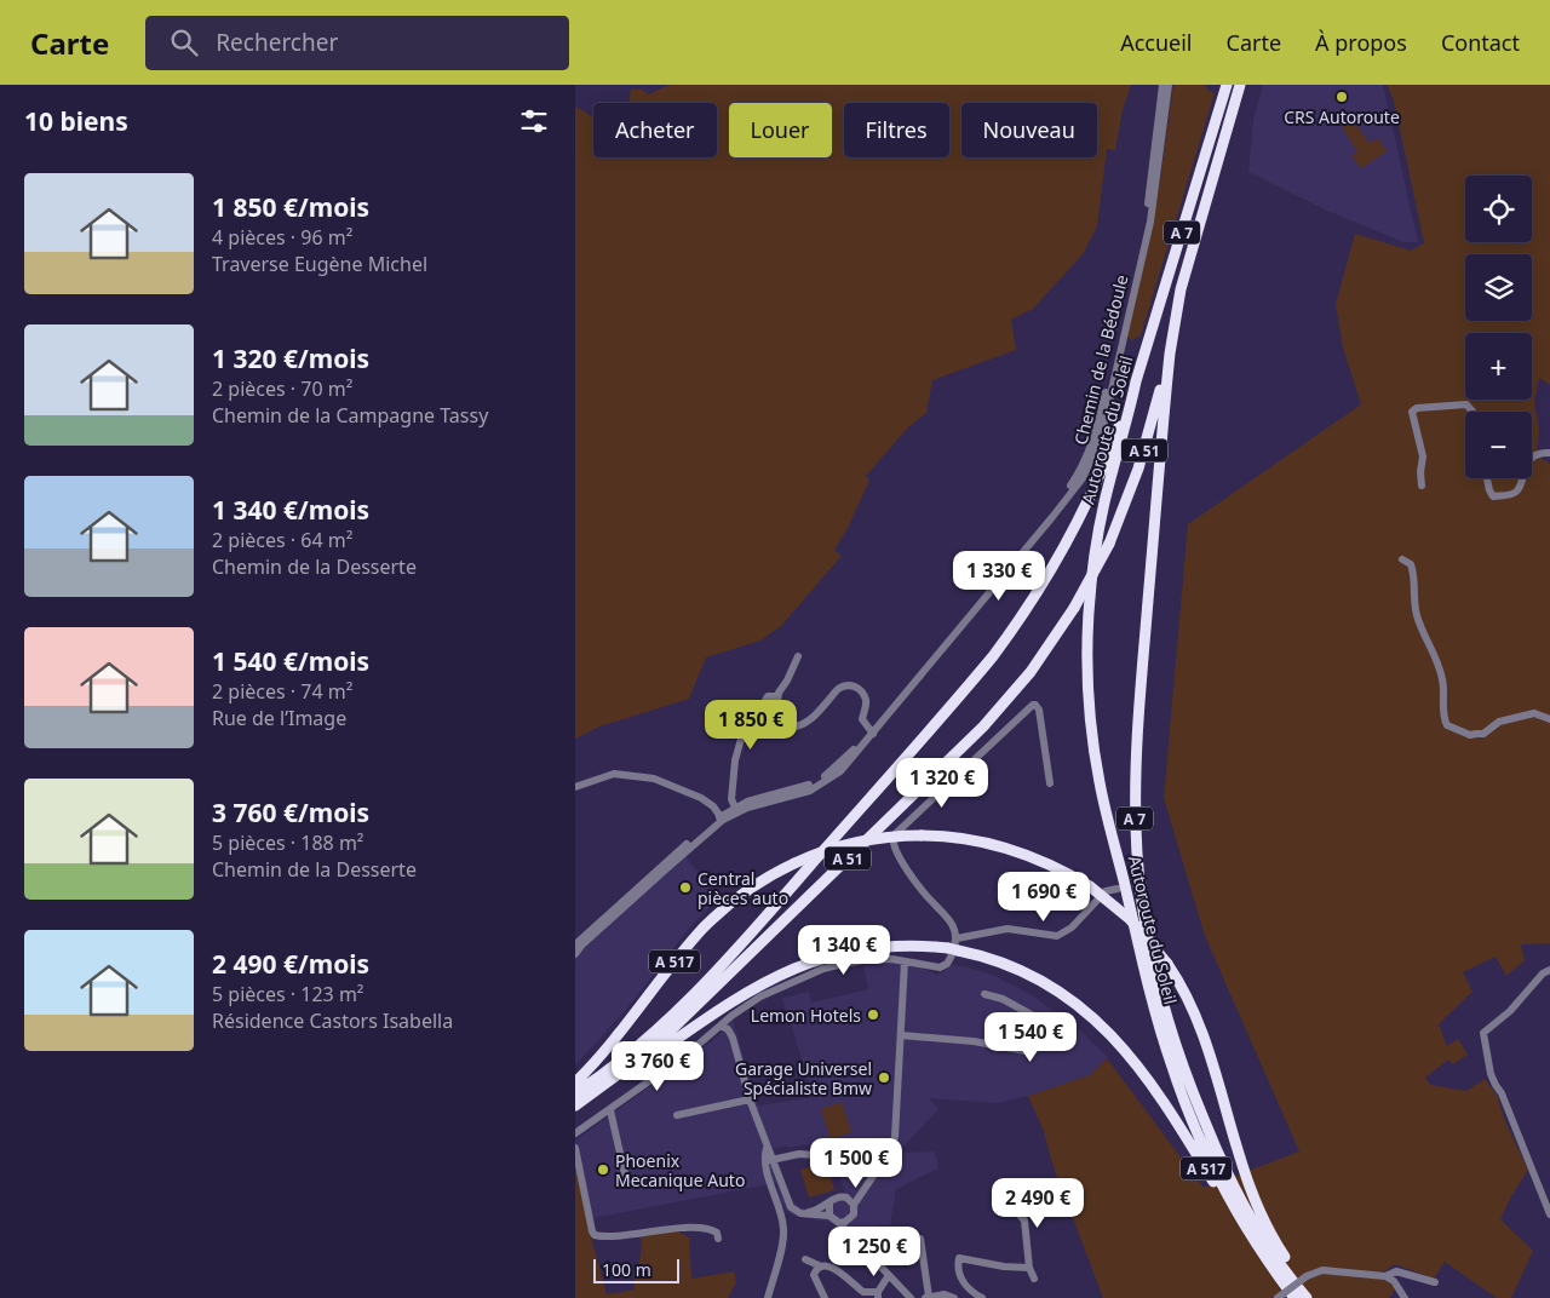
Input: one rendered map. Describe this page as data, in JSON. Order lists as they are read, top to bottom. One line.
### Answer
{"streets":{"highway":["A 7","Autoroute du Soleil","A 51","A 517"],"street":["Chemin de la Bédoule"]},"crossings":[["Autoroute du Soleil","A 51"],["Autoroute du Soleil","A 517"]],"places":["CRS Autoroute","Central pièces auto","Lemon Hotels","Garage Universel Spécialiste Bmw","Phoenix Mecanique Auto"],"scale_bar":"100 m","page":{"header":"Carte","search":"Rechercher","nav":["Accueil","Carte","À propos","Contact"],"heading":"10 biens","chip":["Acheter","Louer","Filtres","Nouveau"],"list":[{"name":"1 850 €/mois","note":"4 pièces · 96 m² · Traverse Eugène Michel"},{"name":"1 320 €/mois","note":"2 pièces · 70 m² · Chemin de la Campagne Tassy"},{"name":"1 340 €/mois","note":"2 pièces · 64 m² · Chemin de la Desserte"},{"name":"1 540 €/mois","note":"2 pièces · 74 m² · Rue de l’Image"},{"name":"3 760 €/mois","note":"5 pièces · 188 m² · Chemin de la Desserte"},{"name":"2 490 €/mois","note":"5 pièces · 123 m² · Résidence Castors Isabella"}],"map_buttons":["+","−"],"price":["1 330 €","1 850 €","1 320 €","1 690 €","1 340 €","1 540 €","3 760 €","1 500 €","2 490 €","1 250 €"],"scale":"100 m"}}
